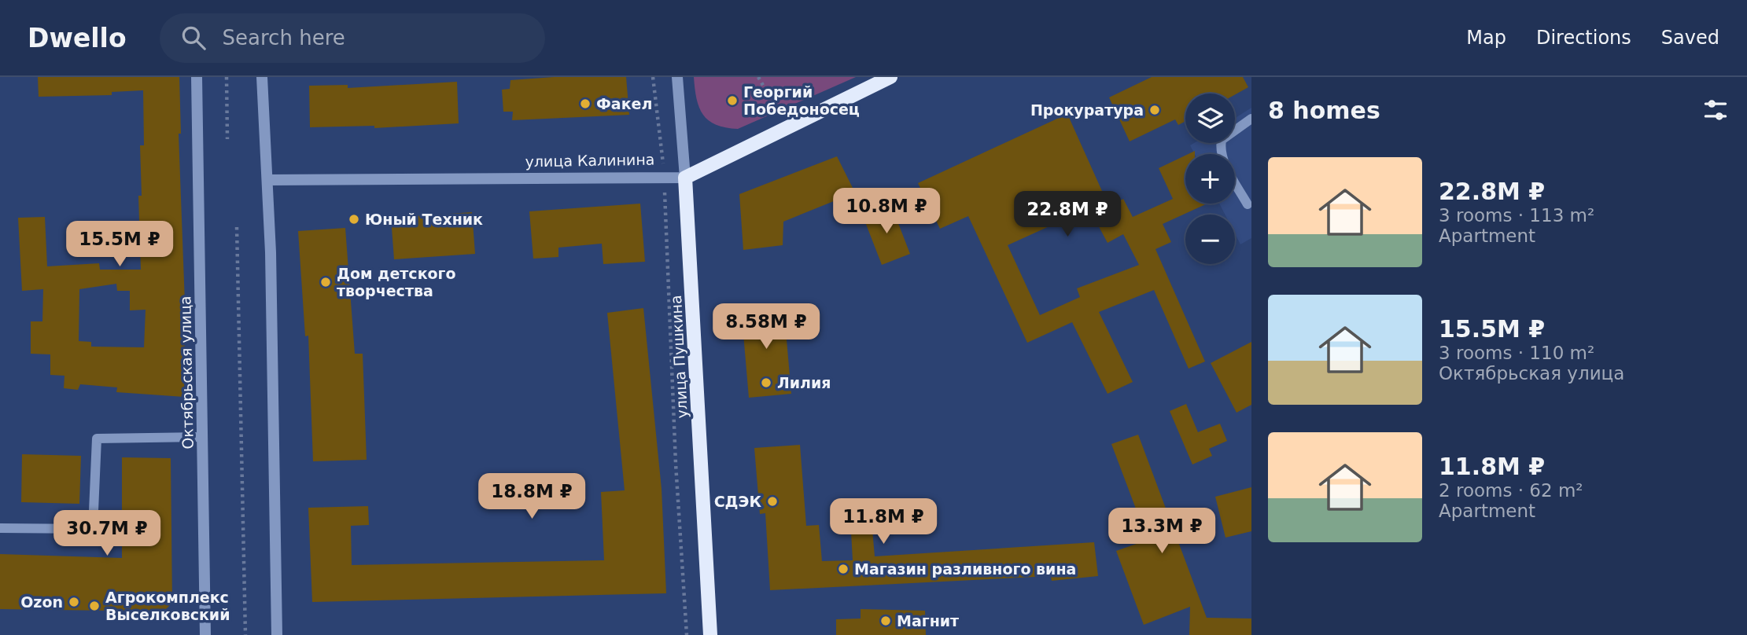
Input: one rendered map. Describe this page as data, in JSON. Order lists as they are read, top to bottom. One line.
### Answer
{"streets":{"main road":["улица Пушкина"],"street":["улица Калинина","Октябрьская улица"]},"crossings":[["улица Калинина","улица Пушкина"]],"places":["Георгий Победоносец","Факел","Прокуратура","Юный Техник","Дом детского творчества","Лилия","СДЭК","Магазин разливного вина","Ozon","Агрокомплекс Выселковский","Магнит"],"page":{"header":"Dwello","search":"Search here","nav":["Map","Directions","Saved"],"heading":"8 homes","map_buttons":["+","−"],"list":[{"name":"22.8M ₽","note":"3 rooms · 113 m² · Apartment"},{"name":"15.5M ₽","note":"3 rooms · 110 m² · Октябрьская улица"},{"name":"11.8M ₽","note":"2 rooms · 62 m² · Apartment"}],"price":["10.8M ₽","22.8M ₽","15.5M ₽","8.58M ₽","18.8M ₽","11.8M ₽","13.3M ₽","30.7M ₽"]}}
